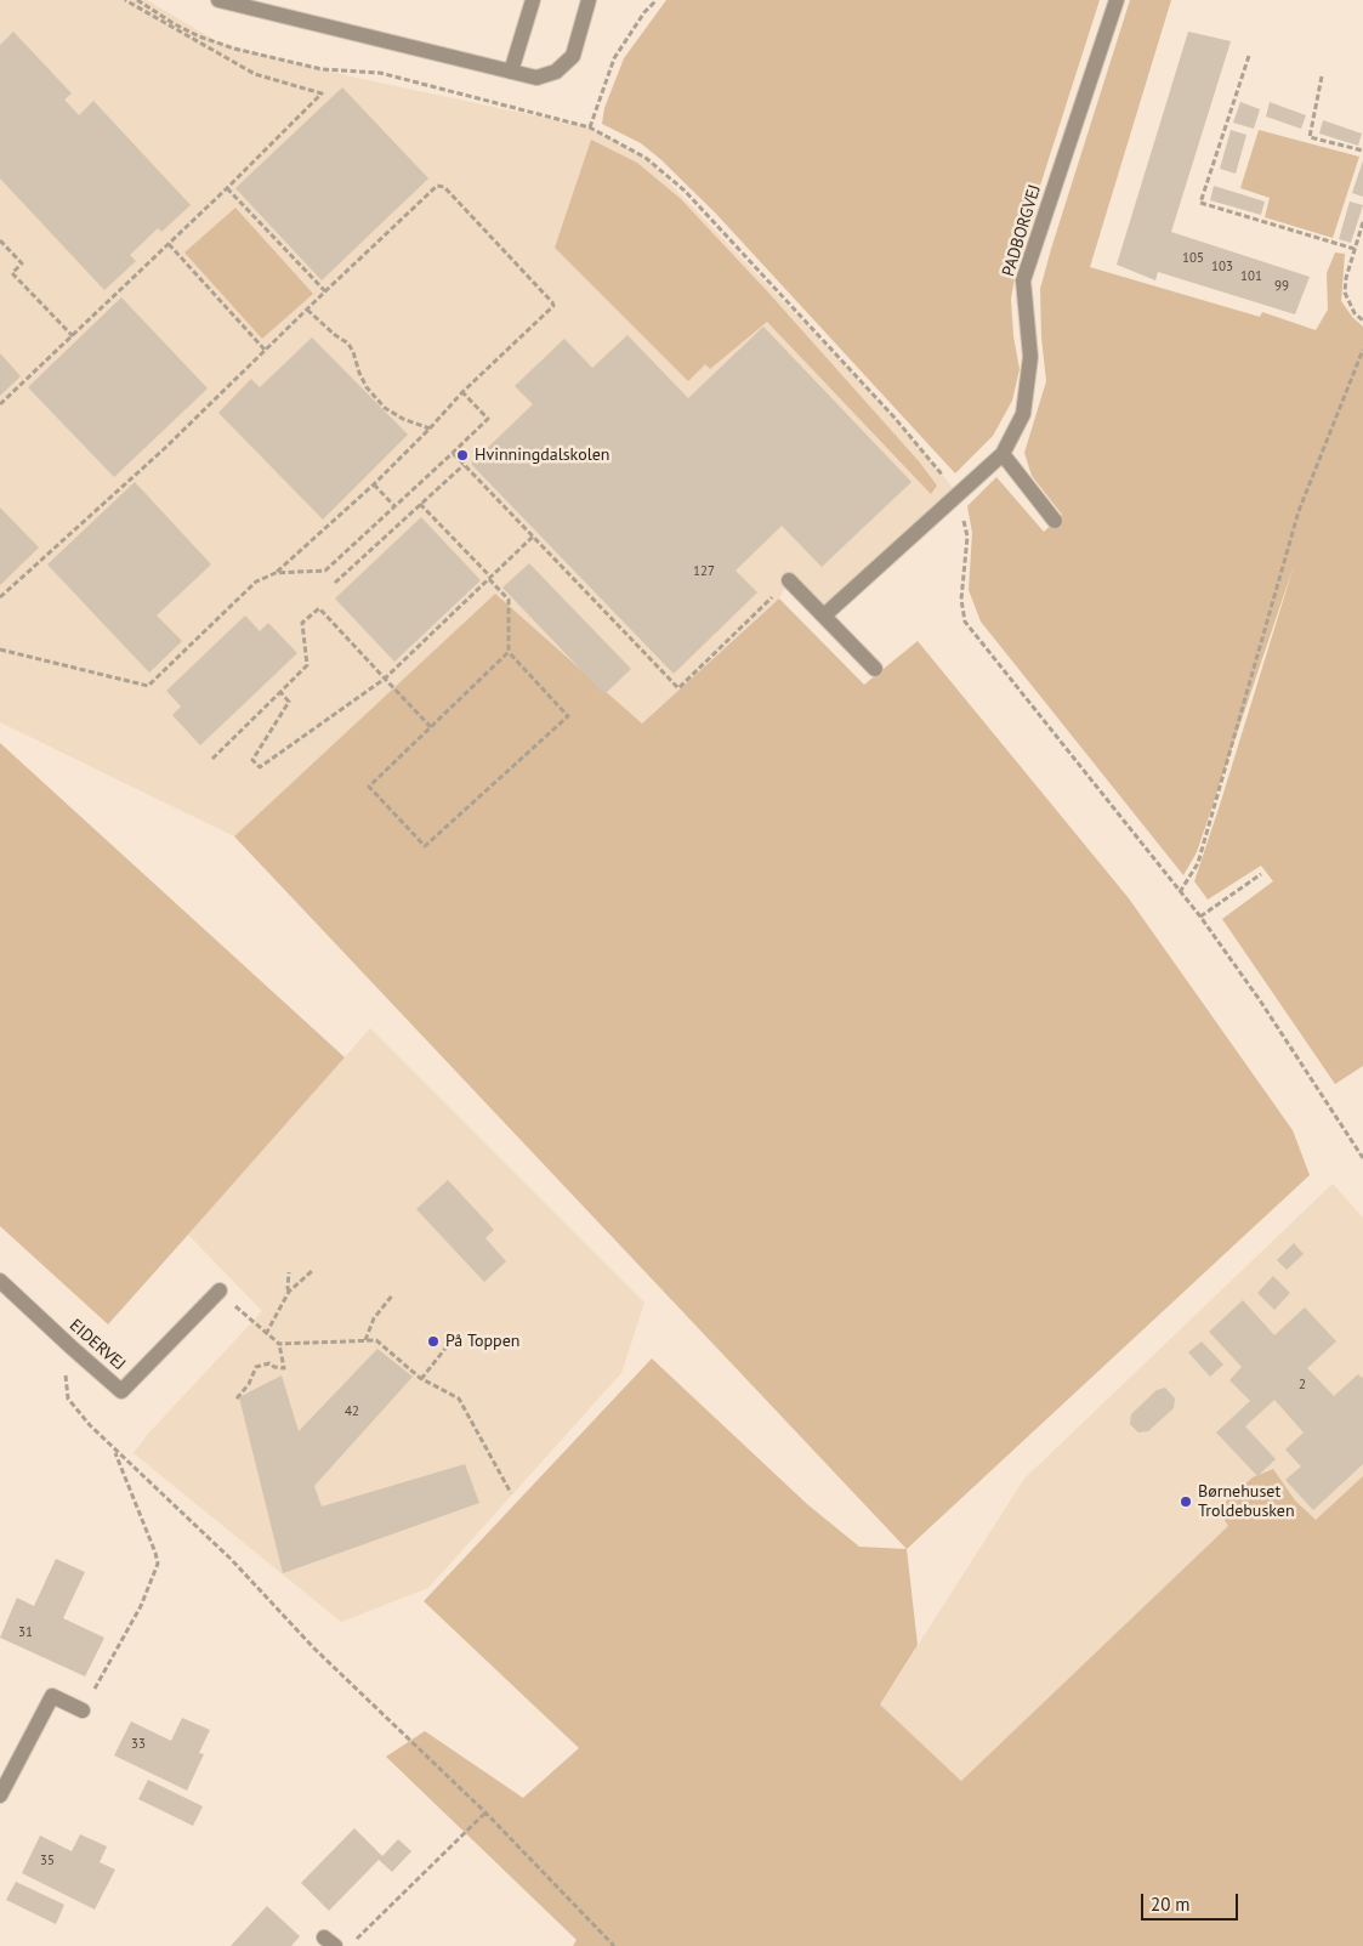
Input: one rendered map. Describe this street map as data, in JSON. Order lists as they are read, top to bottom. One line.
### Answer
{"streets":{"street":["PADBORGVEJ","EIDERVEJ"]},"places":["Hvinningdalskolen","På Toppen","Børnehuset Troldebusken"],"house_numbers":["105","103","101","99","127","2","42","31","33","35"],"scale_bar":"20 m"}
